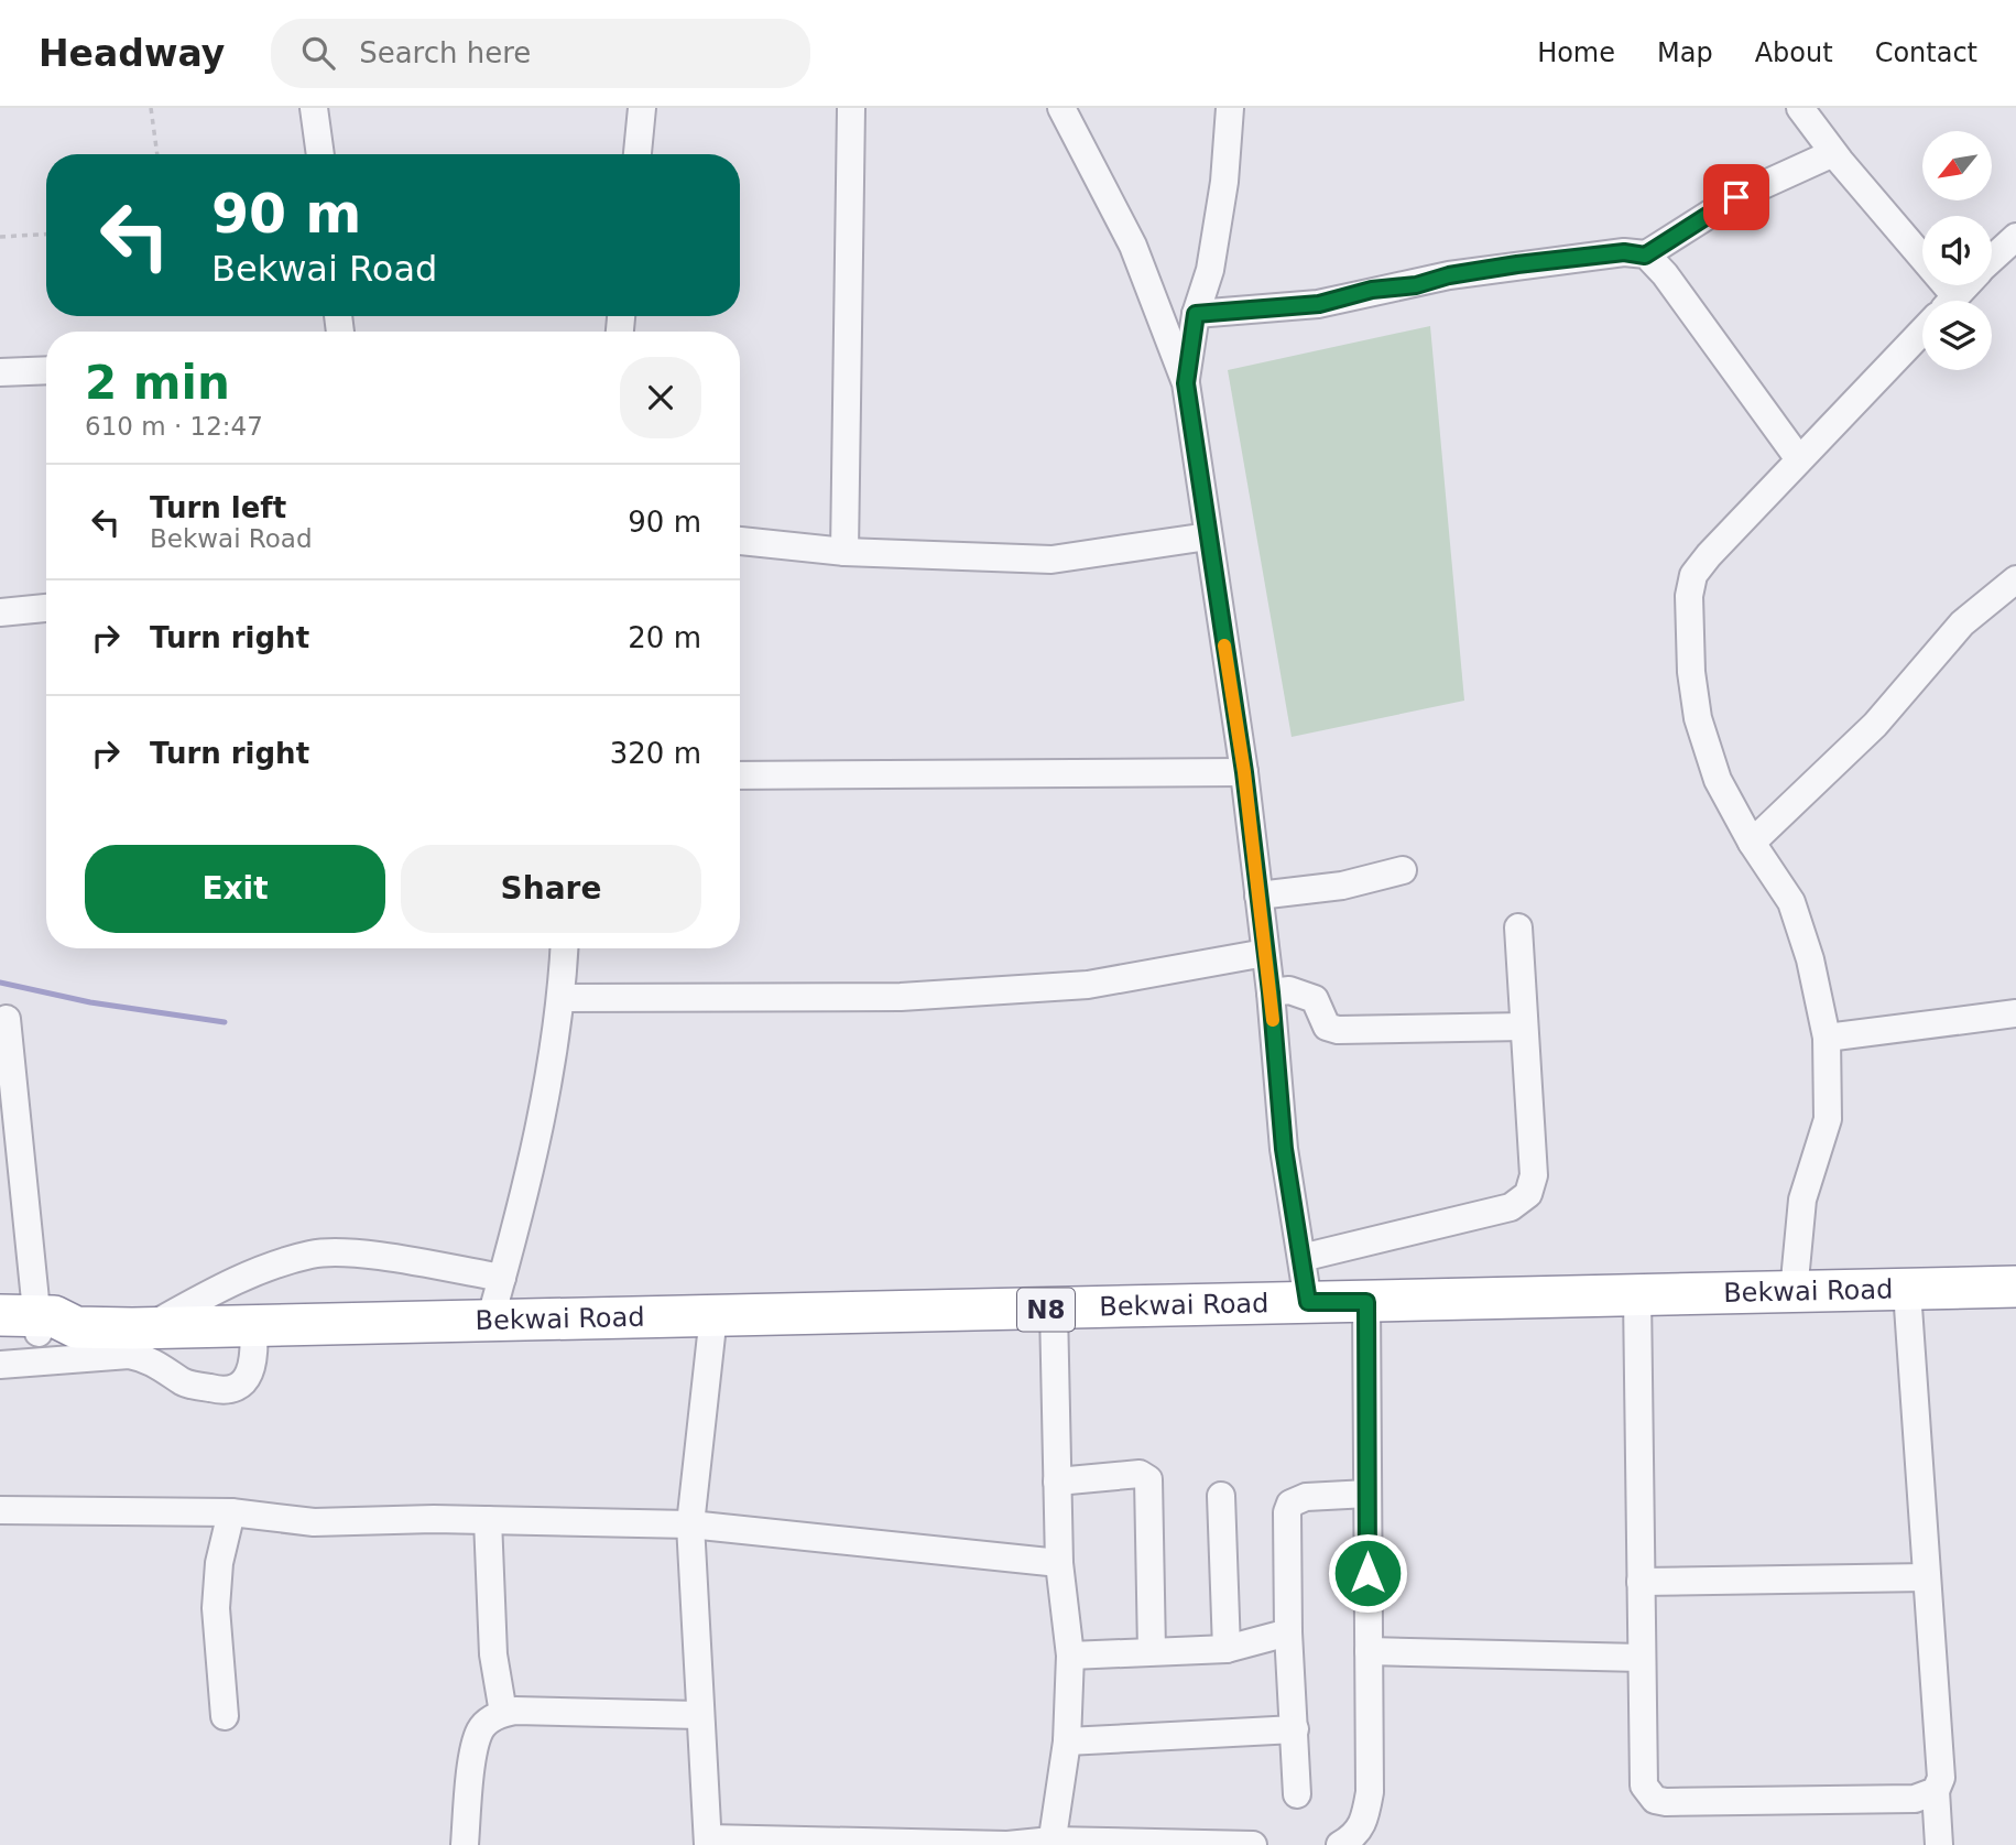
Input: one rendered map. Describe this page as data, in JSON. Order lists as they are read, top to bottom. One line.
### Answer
{"streets":{"highway":["Bekwai Road","N8"]},"north":"bottom left","page":{"header":"Headway","search":"Search here","nav":["Home","Map","About","Contact"],"turn":["90 m","Bekwai Road"],"heading":["2 min","610 m · 12:47"],"list":[{"name":"Turn left","note":"Bekwai Road","value":"90 m"},{"name":"Turn right","value":"20 m"},{"name":"Turn right","value":"320 m"}],"buttons":["Exit","Share"]}}
